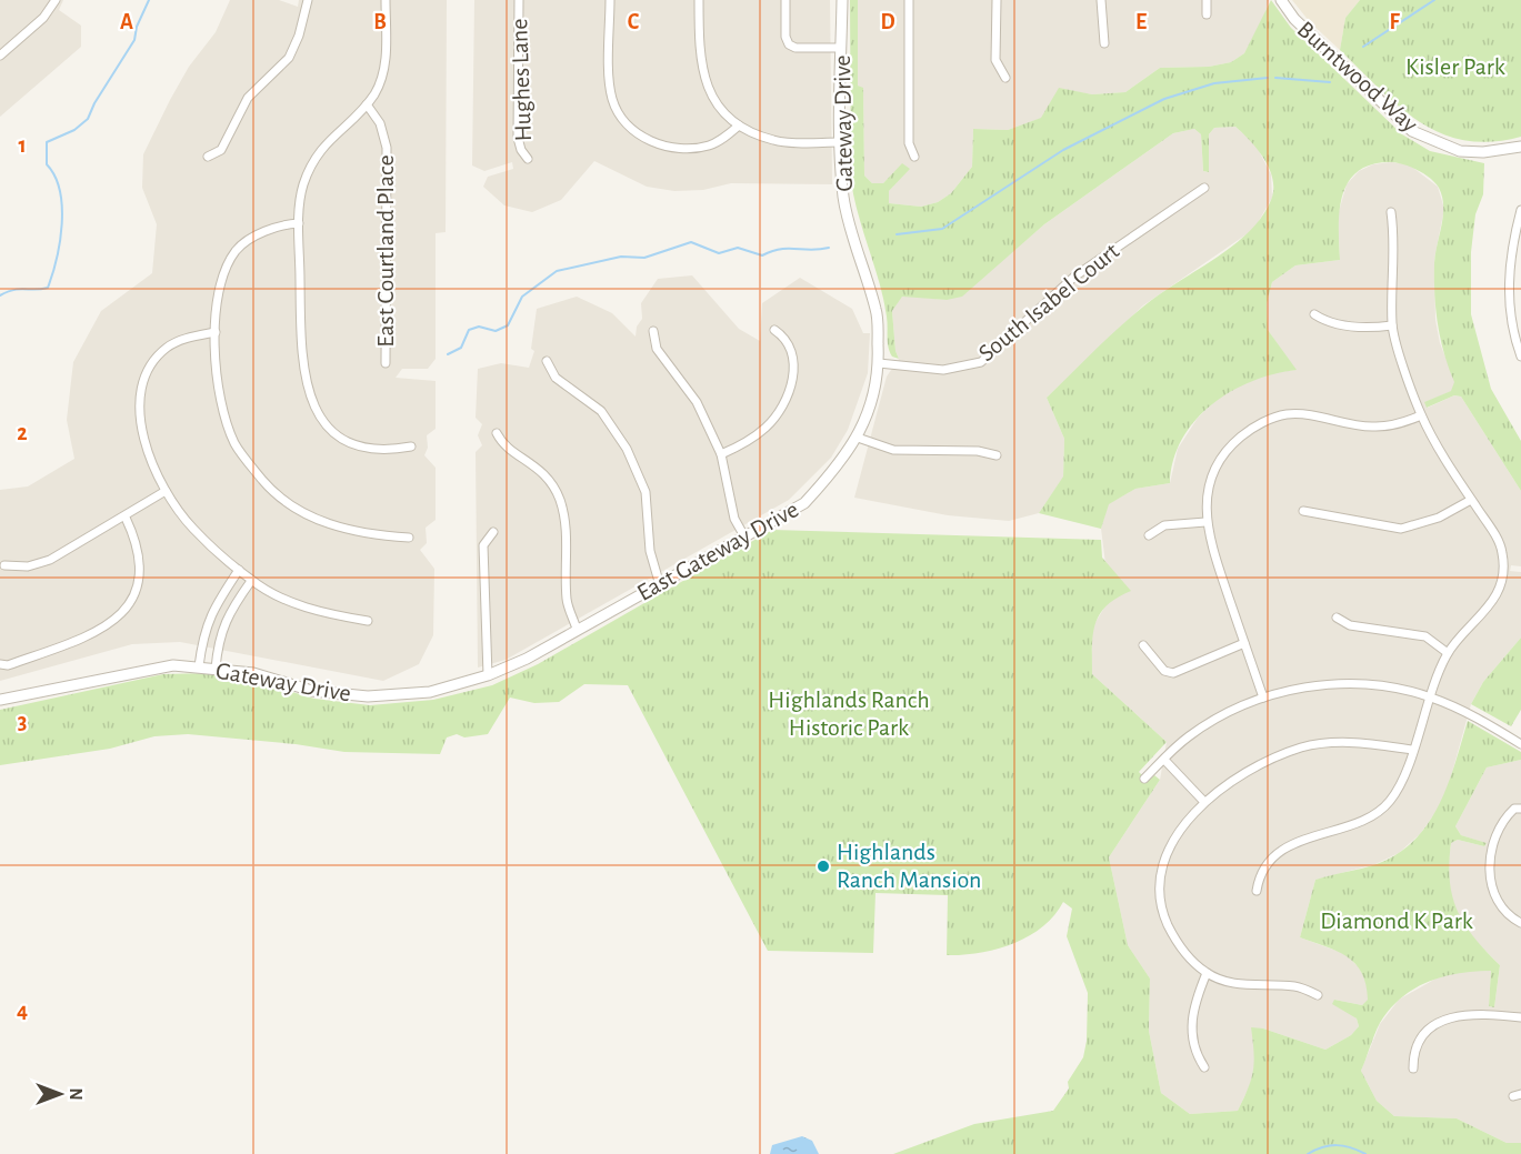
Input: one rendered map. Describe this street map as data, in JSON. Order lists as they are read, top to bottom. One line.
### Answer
{"streets":{"street":["Burntwood Way","Hughes Lane","Gateway Drive","East Courtland Place","South Isabel Court","East Gateway Drive"]},"crossings":[["Gateway Drive","South Isabel Court"],["Gateway Drive","East Gateway Drive"],["South Isabel Court","East Gateway Drive"]],"parks":["Kisler Park","Highlands Ranch Historic Park","Diamond K Park"],"places":["Highlands Ranch Mansion"],"north":"right","grid":{"columns":["A","B","C","D","E","F"],"rows":["1","2","3","4"]}}
